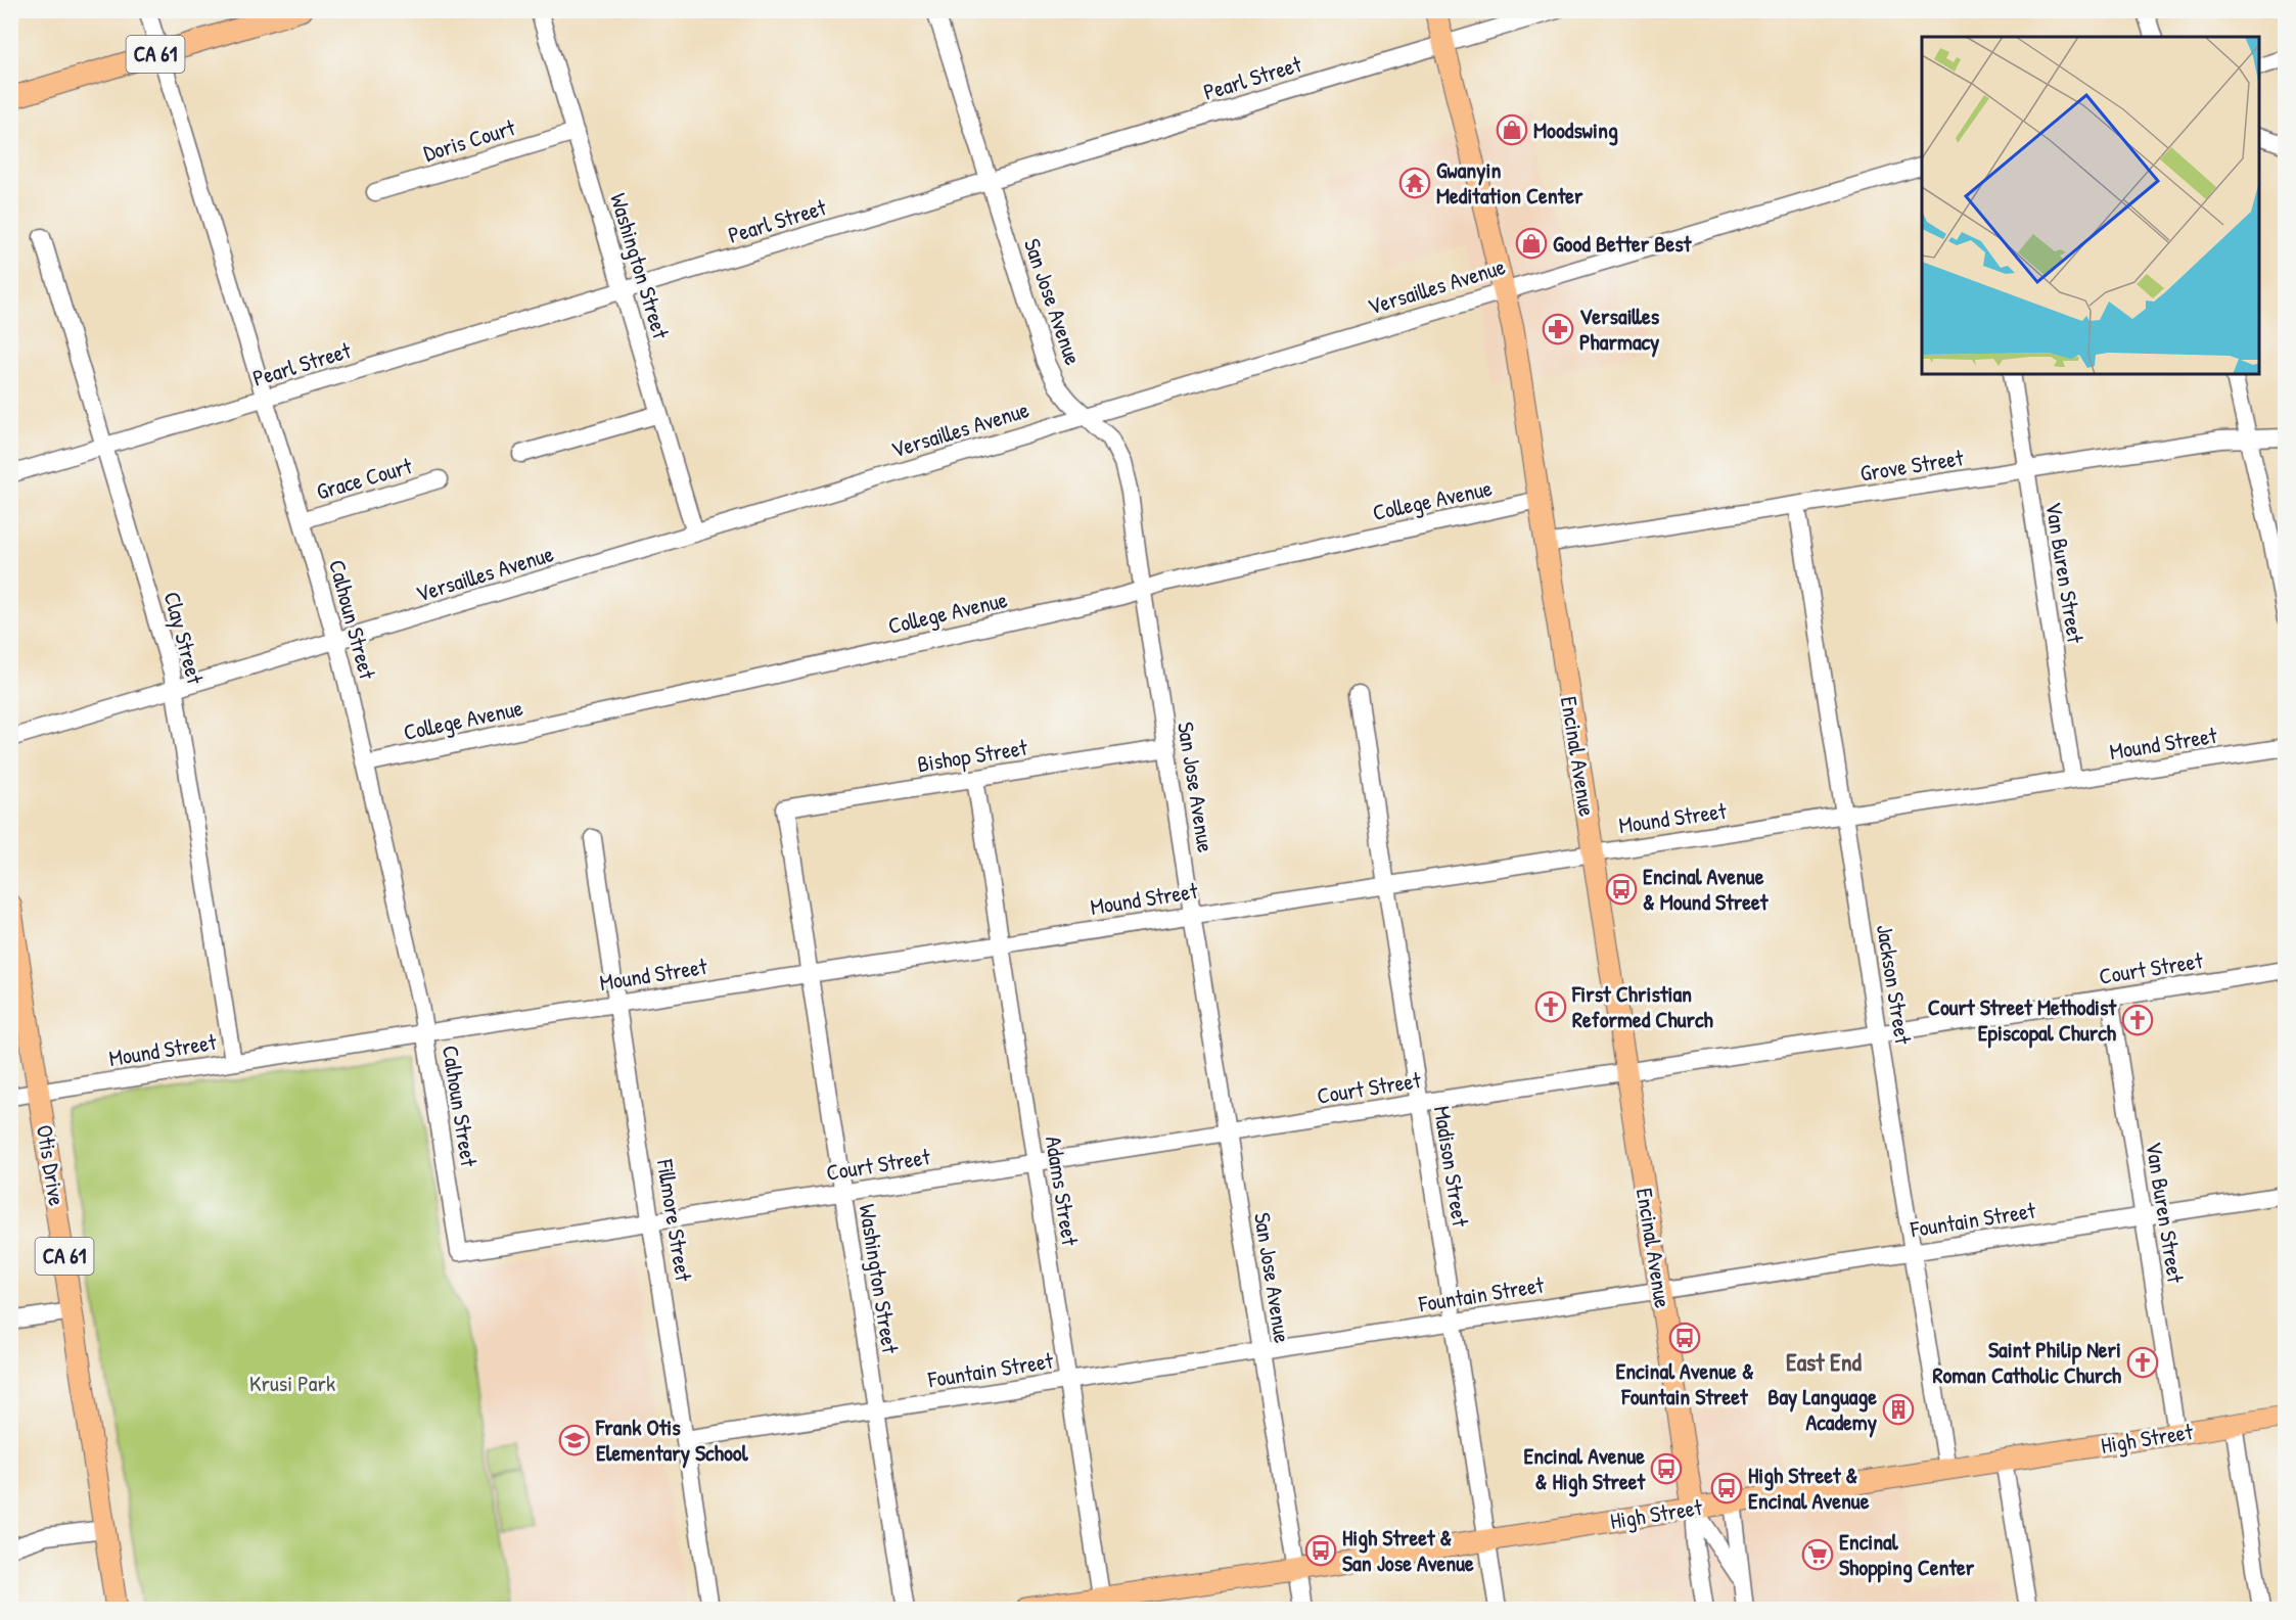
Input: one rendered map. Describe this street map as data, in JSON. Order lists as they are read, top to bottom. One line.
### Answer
{"streets":{"main road":["CA 61","Encinal Avenue","Otis Drive","High Street"],"street":["Pearl Street","Doris Court","Washington Street","Versailles Avenue","San Jose Avenue","Grove Street","Grace Court","College Avenue","Van Buren Street","Calhoun Street","Clay Street","Mound Street","Bishop Street","Court Street","Jackson Street","Madison Street","Adams Street","Fountain Street","Fillmore Street"]},"crossings":[["CA 61","Calhoun Street"],["Pearl Street","Washington Street"],["Pearl Street","San Jose Avenue"],["Pearl Street","Calhoun Street"],["Pearl Street","Clay Street"],["Pearl Street","Encinal Avenue"],["Doris Court","Washington Street"],["Washington Street","Versailles Avenue"],["Washington Street","Mound Street"],["Washington Street","Bishop Street"],["Washington Street","Court Street"],["Washington Street","Fountain Street"],["Versailles Avenue","San Jose Avenue"],["Versailles Avenue","Calhoun Street"],["Versailles Avenue","Clay Street"],["Versailles Avenue","Encinal Avenue"],["San Jose Avenue","College Avenue"],["San Jose Avenue","Mound Street"],["San Jose Avenue","Bishop Street"],["San Jose Avenue","Court Street"],["San Jose Avenue","Fountain Street"],["San Jose Avenue","High Street"],["Grove Street","Van Buren Street"],["Grove Street","Encinal Avenue"],["Grove Street","Jackson Street"],["Grace Court","Calhoun Street"],["College Avenue","Calhoun Street"],["College Avenue","Encinal Avenue"],["Van Buren Street","Mound Street"],["Van Buren Street","Court Street"],["Van Buren Street","Fountain Street"],["Van Buren Street","High Street"],["Calhoun Street","Mound Street"],["Calhoun Street","Court Street"],["Clay Street","Mound Street"],["Mound Street","Encinal Avenue"],["Mound Street","Jackson Street"],["Mound Street","Otis Drive"],["Mound Street","Madison Street"],["Mound Street","Adams Street"],["Mound Street","Fillmore Street"],["Bishop Street","Adams Street"],["Encinal Avenue","Court Street"],["Encinal Avenue","Fountain Street"],["Encinal Avenue","High Street"],["Court Street","Jackson Street"],["Court Street","Madison Street"],["Court Street","Adams Street"],["Court Street","Fillmore Street"],["Jackson Street","Fountain Street"],["Jackson Street","High Street"],["Madison Street","Fountain Street"],["Madison Street","High Street"],["Adams Street","Fountain Street"],["Adams Street","High Street"],["Fountain Street","Fillmore Street"]],"districts":["East End"],"parks":["Krusi Park"],"places":{"shop":["Moodswing","Good Better Best"],"temple":["Gwanyin Meditation Center"],"pharmacy":["Versailles Pharmacy"],"bus stop":["Encinal Avenue & Mound Street","Encinal Avenue & Fountain Street","Encinal Avenue & High Street","High Street & Encinal Avenue","High Street & San Jose Avenue"],"church":["First Christian Reformed Church","Court Street Methodist Episcopal Church","Saint Philip Neri Roman Catholic Church"],"building":["Bay Language Academy"],"school or university":["Frank Otis Elementary School"],"supermarket":["Encinal Shopping Center"]}}
